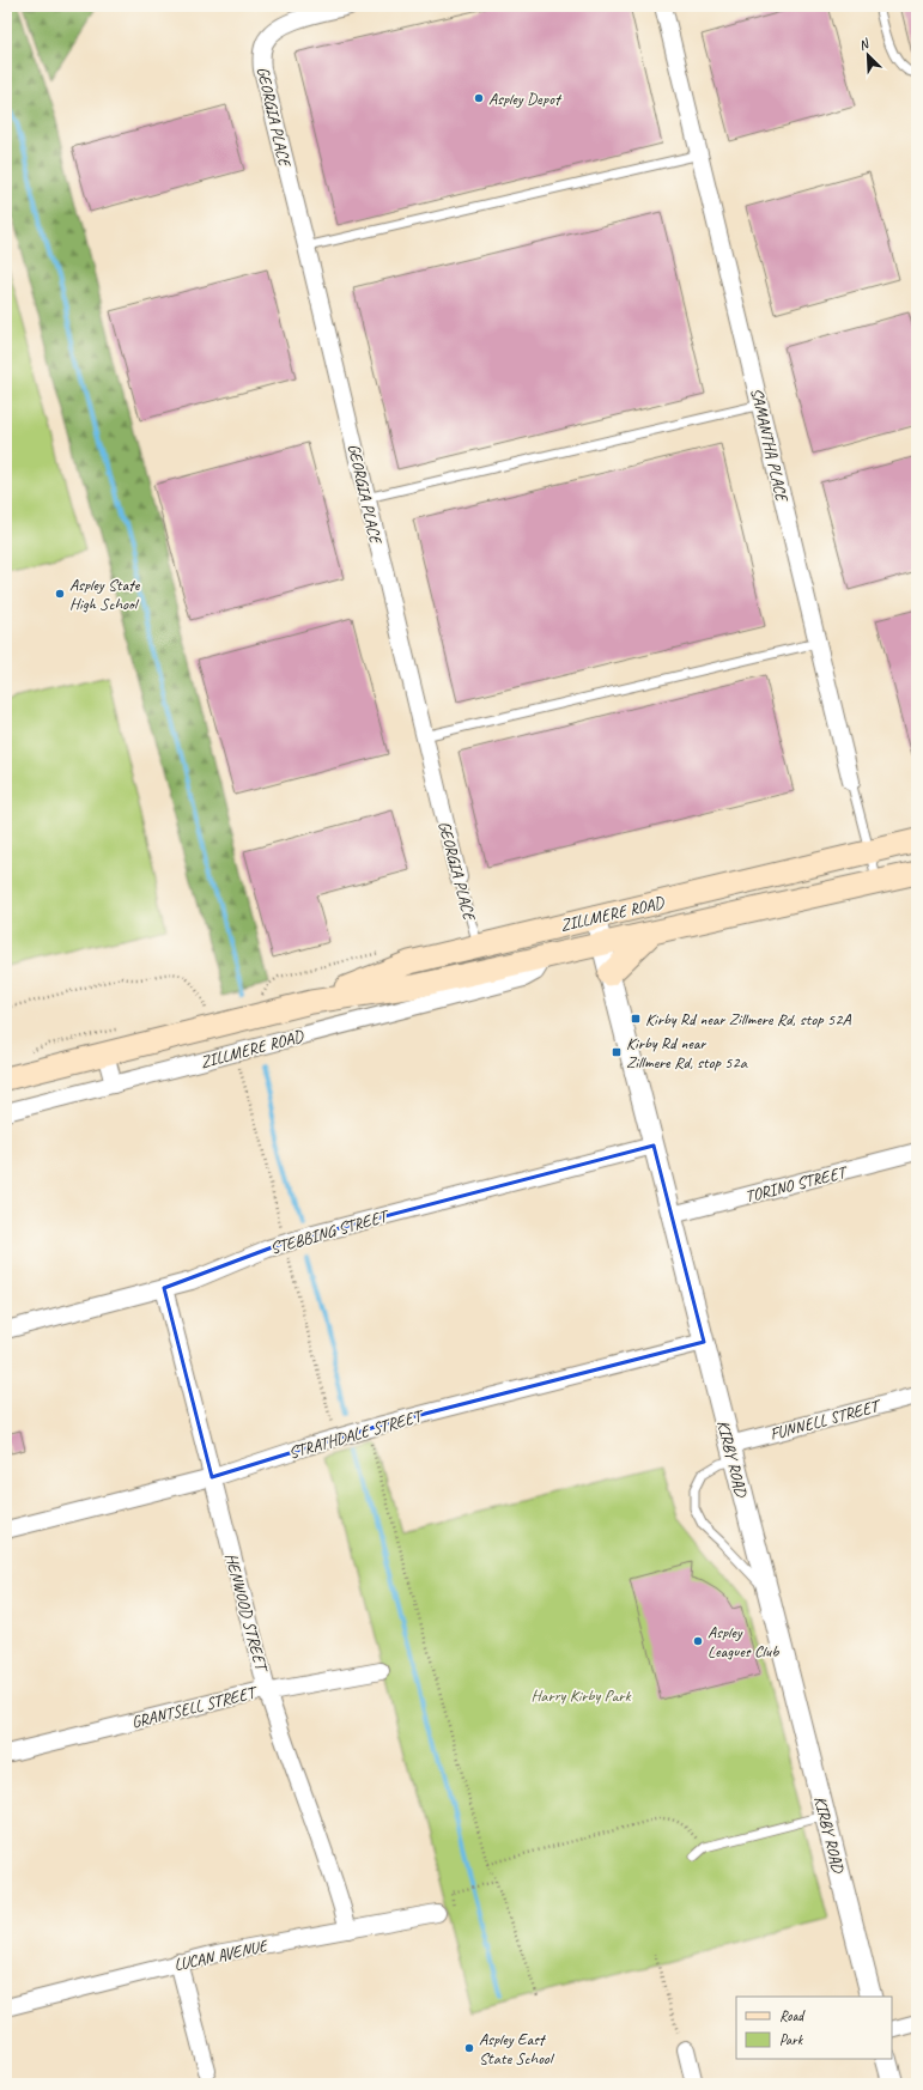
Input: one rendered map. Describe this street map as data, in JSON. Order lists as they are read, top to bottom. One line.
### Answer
{"streets":{"main road":["ZILLMERE ROAD"],"street":["GEORGIA PLACE","SAMANTHA PLACE","TORINO STREET","STEBBING STREET","FUNNELL STREET","STRATHDALE STREET","KIRBY ROAD","HENWOOD STREET","GRANTSELL STREET","LUCAN AVENUE"]},"crossings":[["GEORGIA PLACE","ZILLMERE ROAD"],["SAMANTHA PLACE","ZILLMERE ROAD"],["ZILLMERE ROAD","KIRBY ROAD"],["TORINO STREET","KIRBY ROAD"],["STEBBING STREET","KIRBY ROAD"],["STEBBING STREET","HENWOOD STREET"],["FUNNELL STREET","KIRBY ROAD"],["STRATHDALE STREET","KIRBY ROAD"],["STRATHDALE STREET","HENWOOD STREET"],["HENWOOD STREET","GRANTSELL STREET"],["HENWOOD STREET","LUCAN AVENUE"]],"parks":["Harry Kirby Park"],"places":{"other":["Aspley Depot","Aspley State High School","Aspley Leagues Club","Aspley East State School"],"transit":["Kirby Rd near Zillmere Rd, stop 52A","Kirby Rd near Zillmere Rd, stop 52a"]},"legend":["Road","Park"],"north":"top left"}
